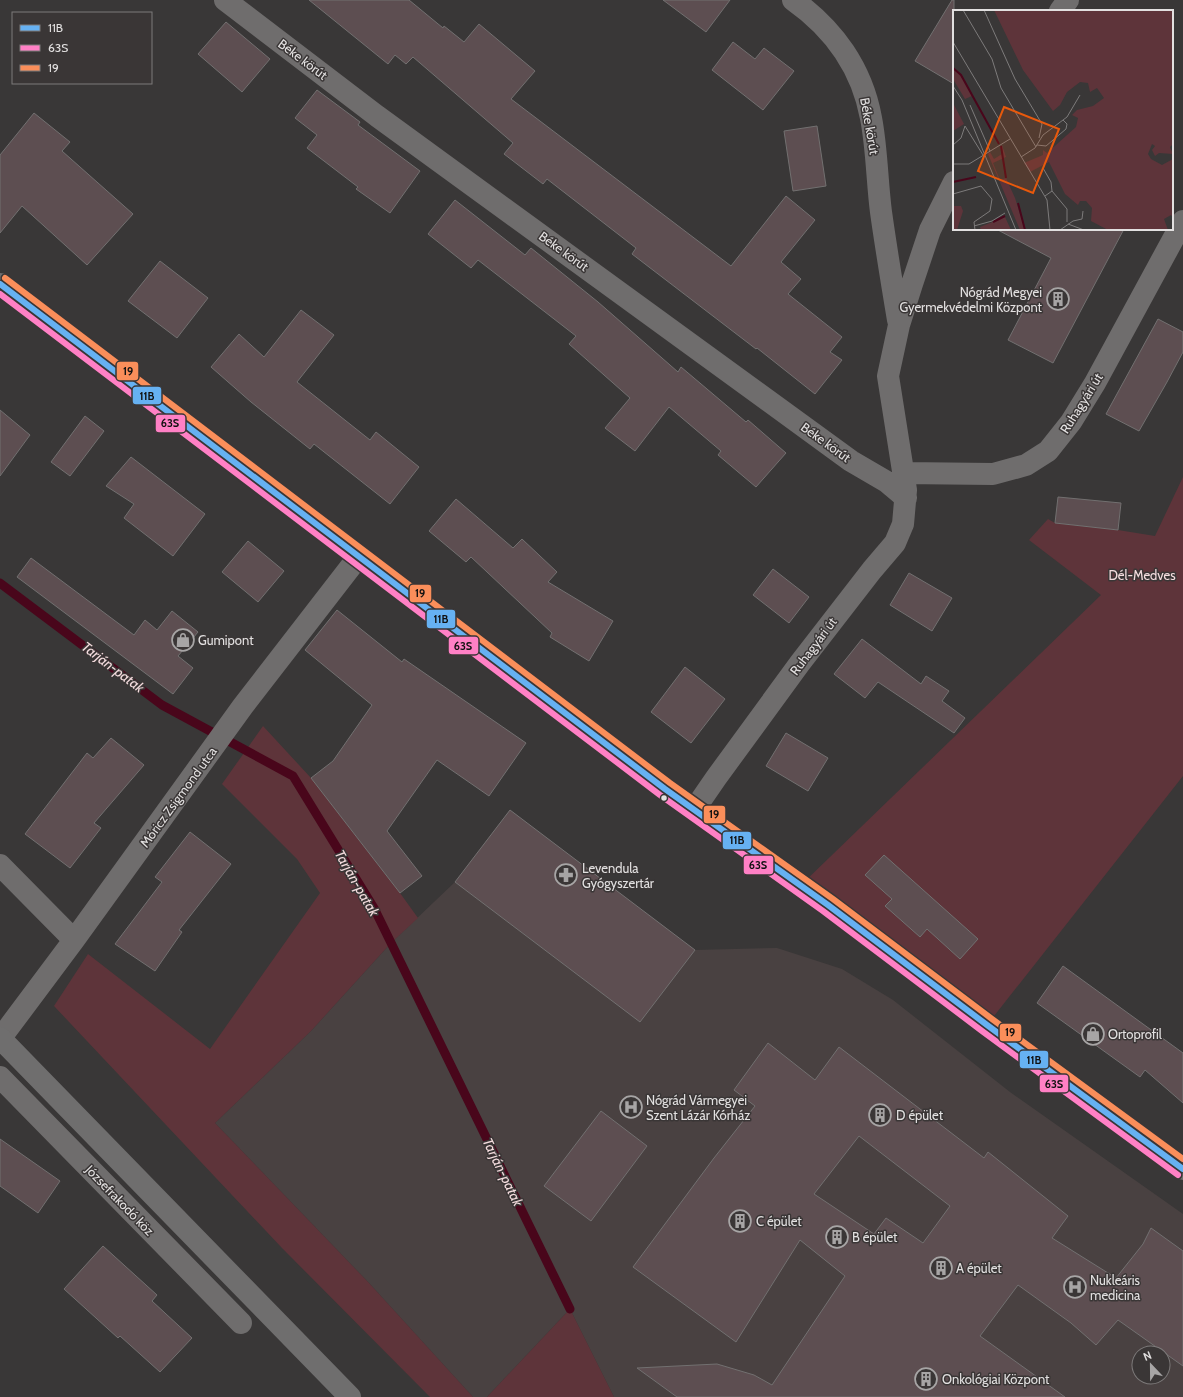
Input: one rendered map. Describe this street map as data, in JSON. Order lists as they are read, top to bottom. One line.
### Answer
{"streets":{"street":["Béke körút","Ruhagyári út","Móricz Zsigmond utca","Józsefrakodó köz"]},"crossings":[["Béke körút","Ruhagyári út"]],"water":["Tarján-patak"],"parks":["Dél-Medves"],"places":{"building":["Nógrád Megyei Gyermekvédelmi Központ","D épület","C épület","B épület","A épület","Onkológiai Központ"],"shop":["Gumipont","Ortoprofil"],"pharmacy":["Levendula Gyógyszertár"],"hospital":["Nógrád Vármegyei Szent Lázár Kórház","Nukleáris medicina"]},"lines":["transit line 19","transit line 11B","transit line 63S"],"legend":["11B","63S","19"],"north":"top"}
